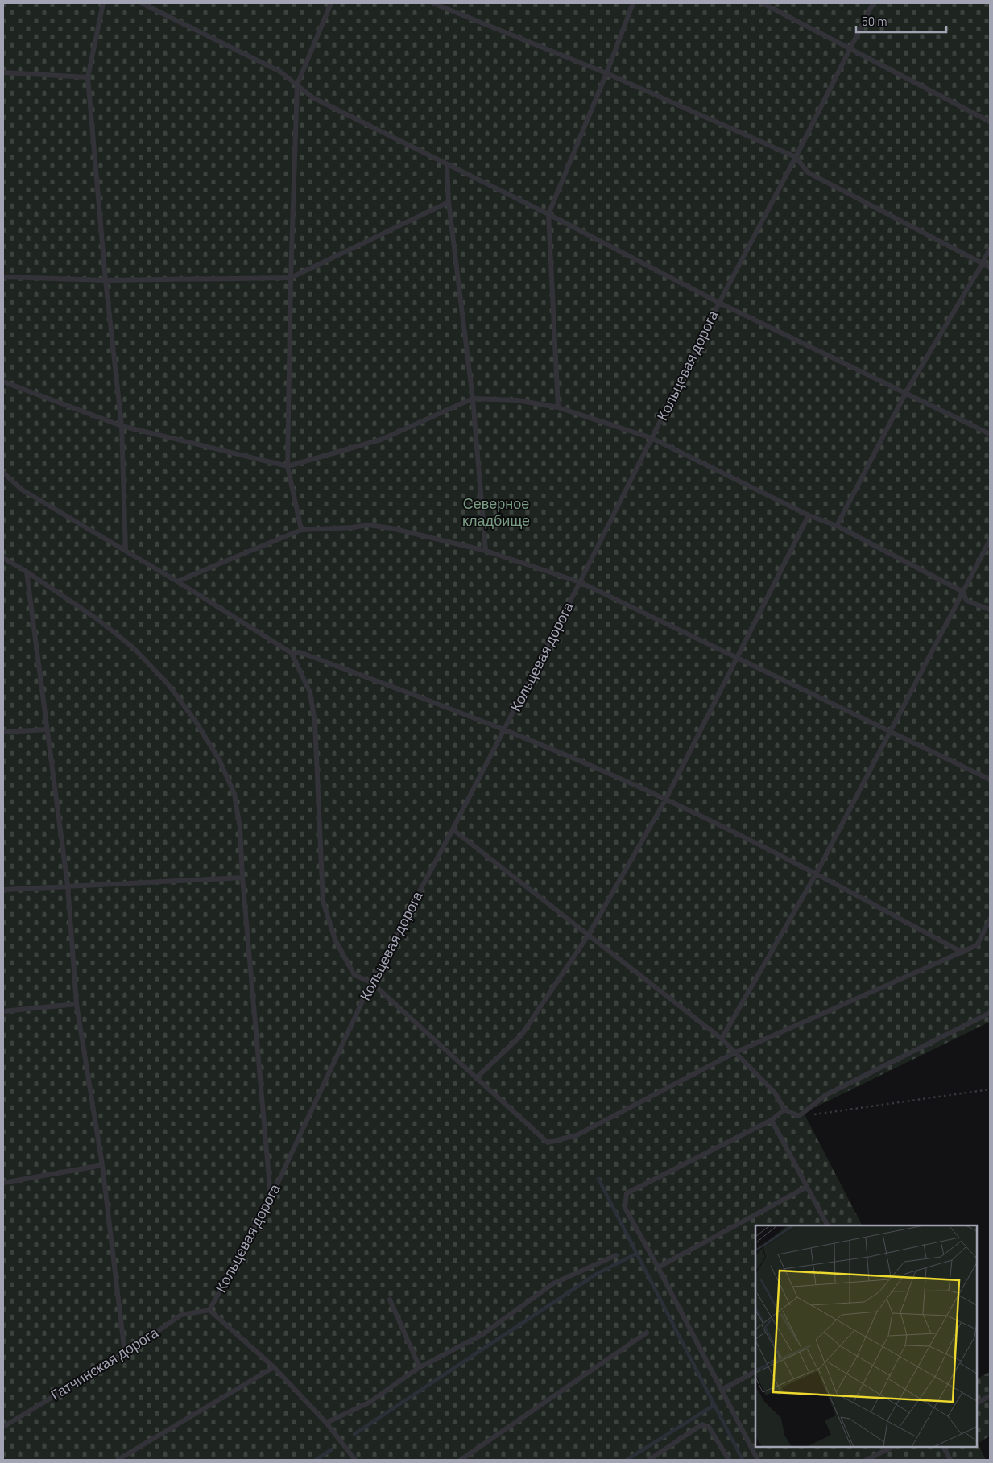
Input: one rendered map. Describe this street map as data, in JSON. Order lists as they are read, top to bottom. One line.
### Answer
{"streets":{"lane":["Кольцевая дорога","Гатчинская дорога"]},"crossings":[["Кольцевая дорога","Гатчинская дорога"]],"parks":["Северное кладбище"],"scale_bar":"50 m"}
